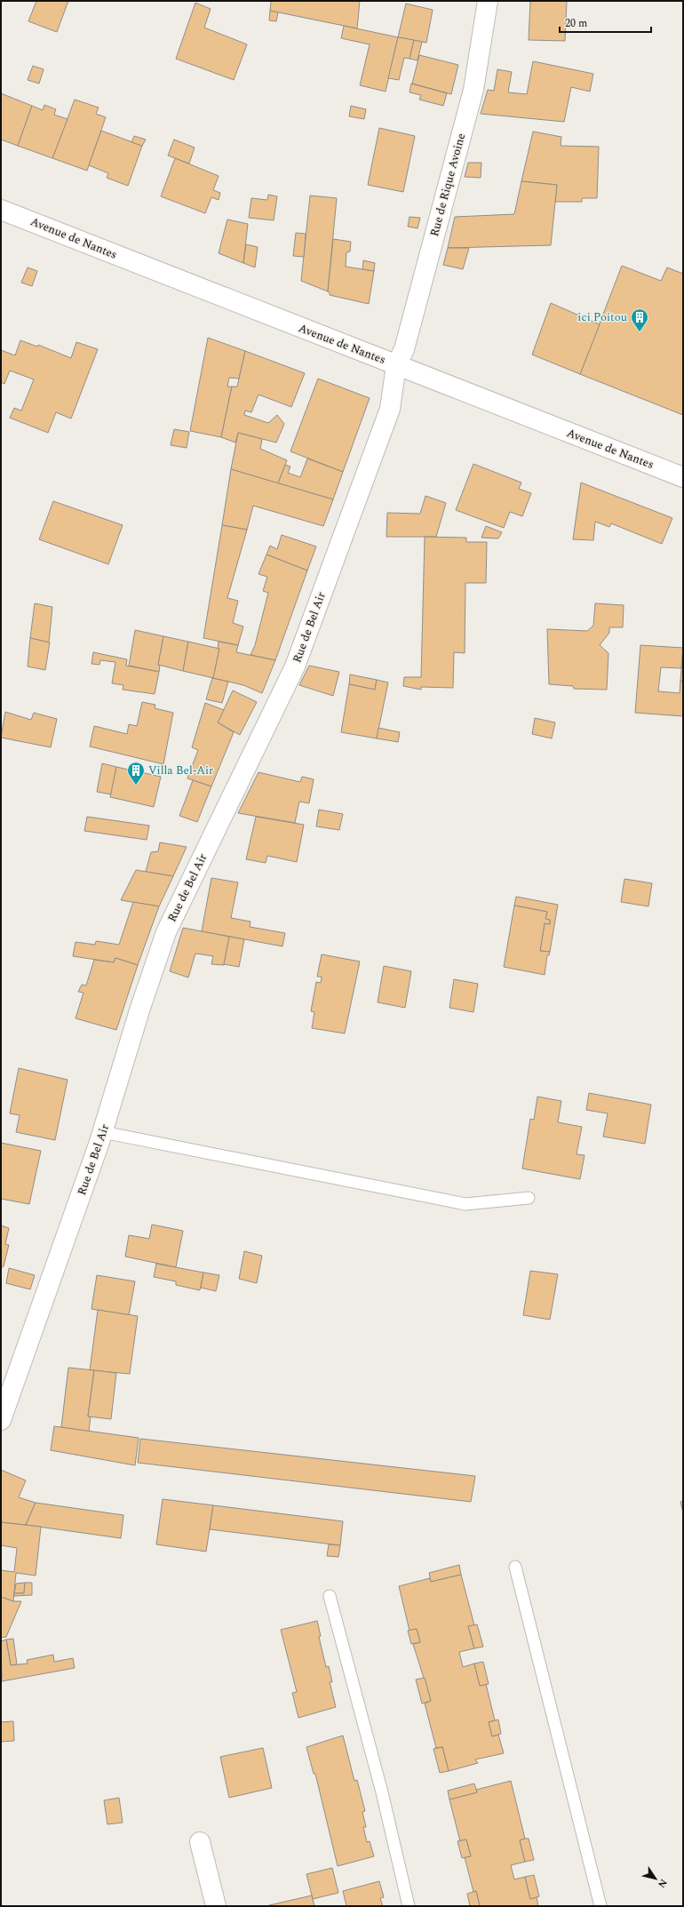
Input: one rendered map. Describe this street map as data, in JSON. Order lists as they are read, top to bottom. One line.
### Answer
{"streets":{"street":["Rue de Rique Avoine","Avenue de Nantes","Rue de Bel Air"]},"crossings":[["Rue de Rique Avoine","Avenue de Nantes"],["Rue de Rique Avoine","Rue de Bel Air"],["Avenue de Nantes","Rue de Bel Air"]],"places":{"building":["ici Poitou","Villa Bel-Air"]},"scale_bar":"20 m","north":"bottom right"}
